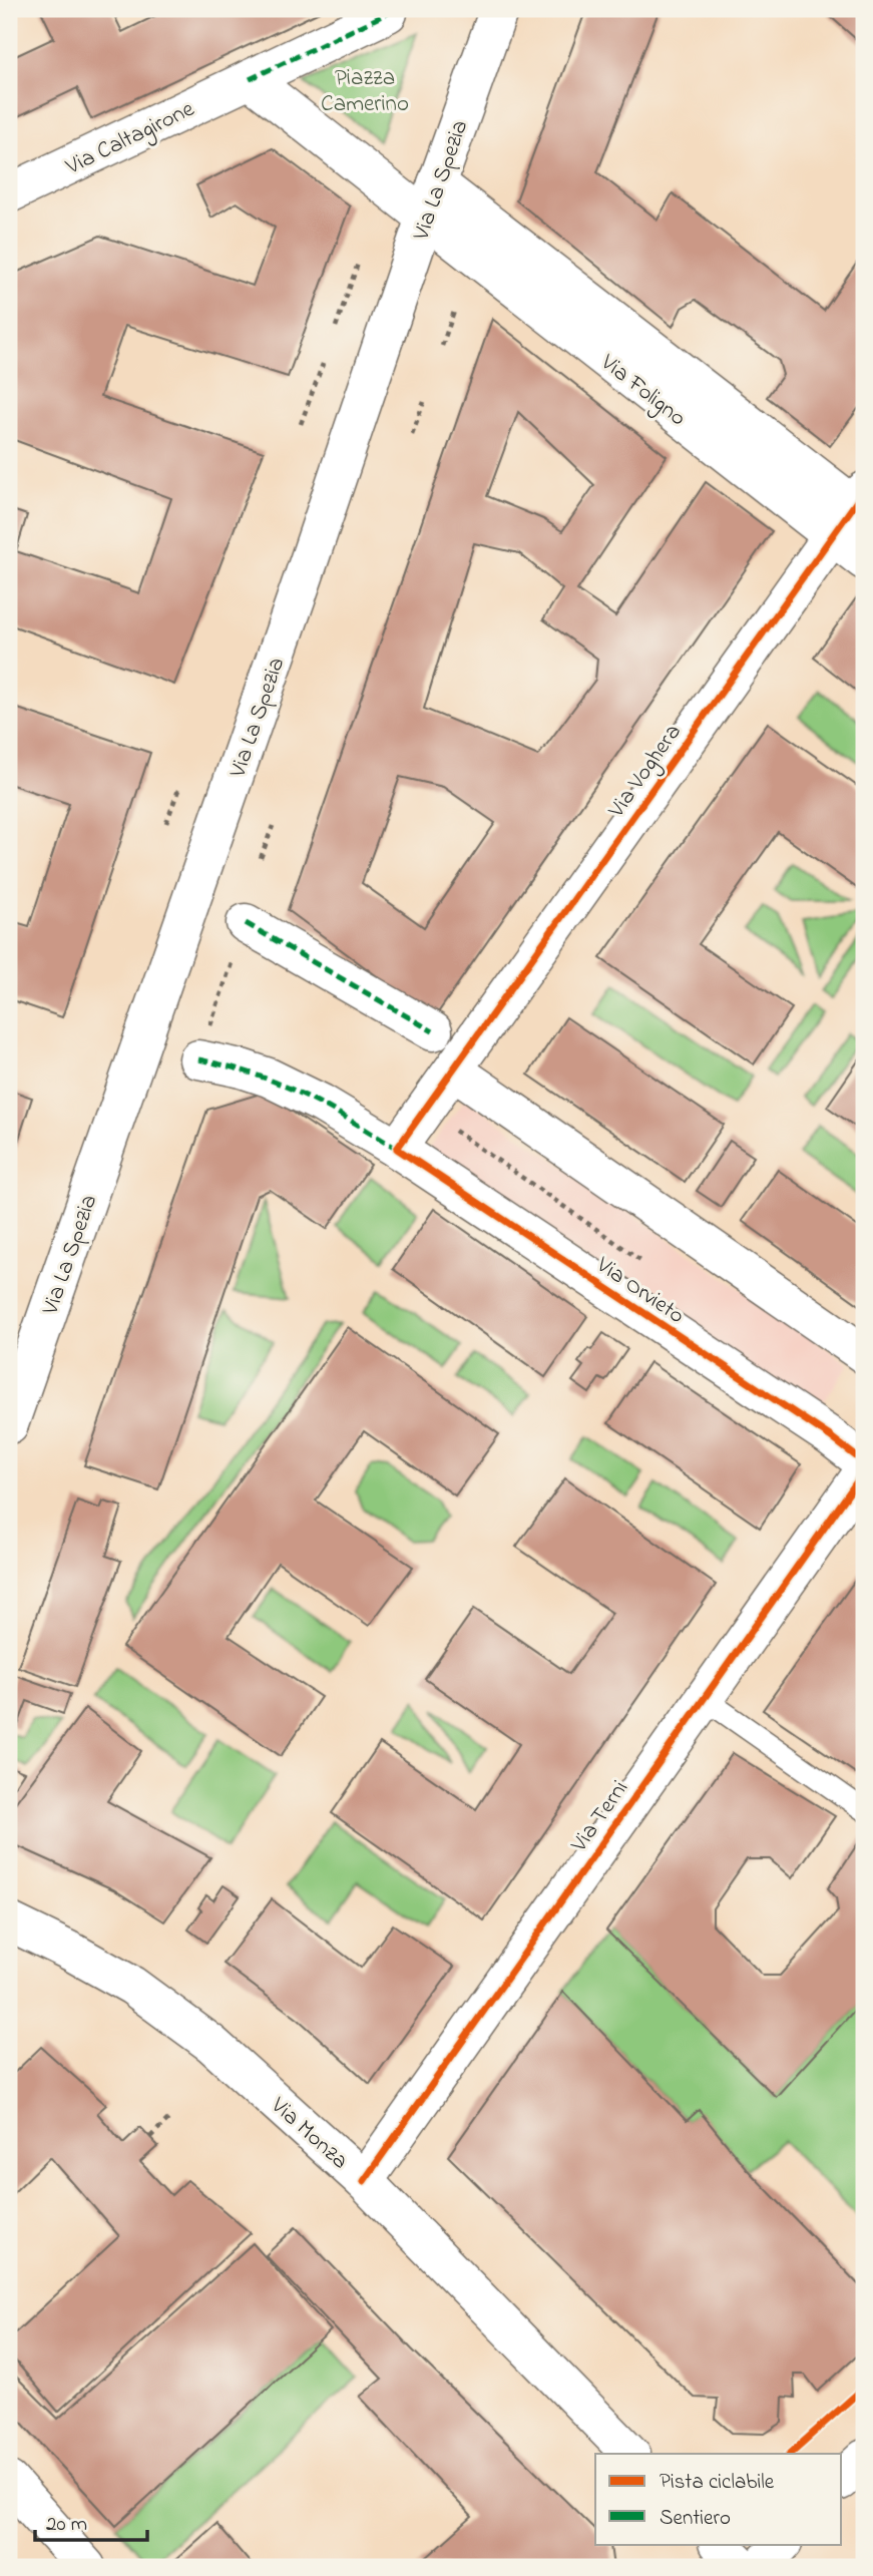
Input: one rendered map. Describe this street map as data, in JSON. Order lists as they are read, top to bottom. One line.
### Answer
{"streets":{"street":["Via Caltagirone","Via La Spezia","Via Foligno","Via Voghera","Via Orvieto","Via Terni","Via Monza"]},"crossings":[["Via La Spezia","Via Foligno"],["Via Foligno","Via Voghera"],["Via Voghera","Via Orvieto"],["Via Terni","Via Monza"]],"parks":["Piazza Camerino"],"legend":["Pista ciclabile","Sentiero"],"scale_bar":"20 m"}
